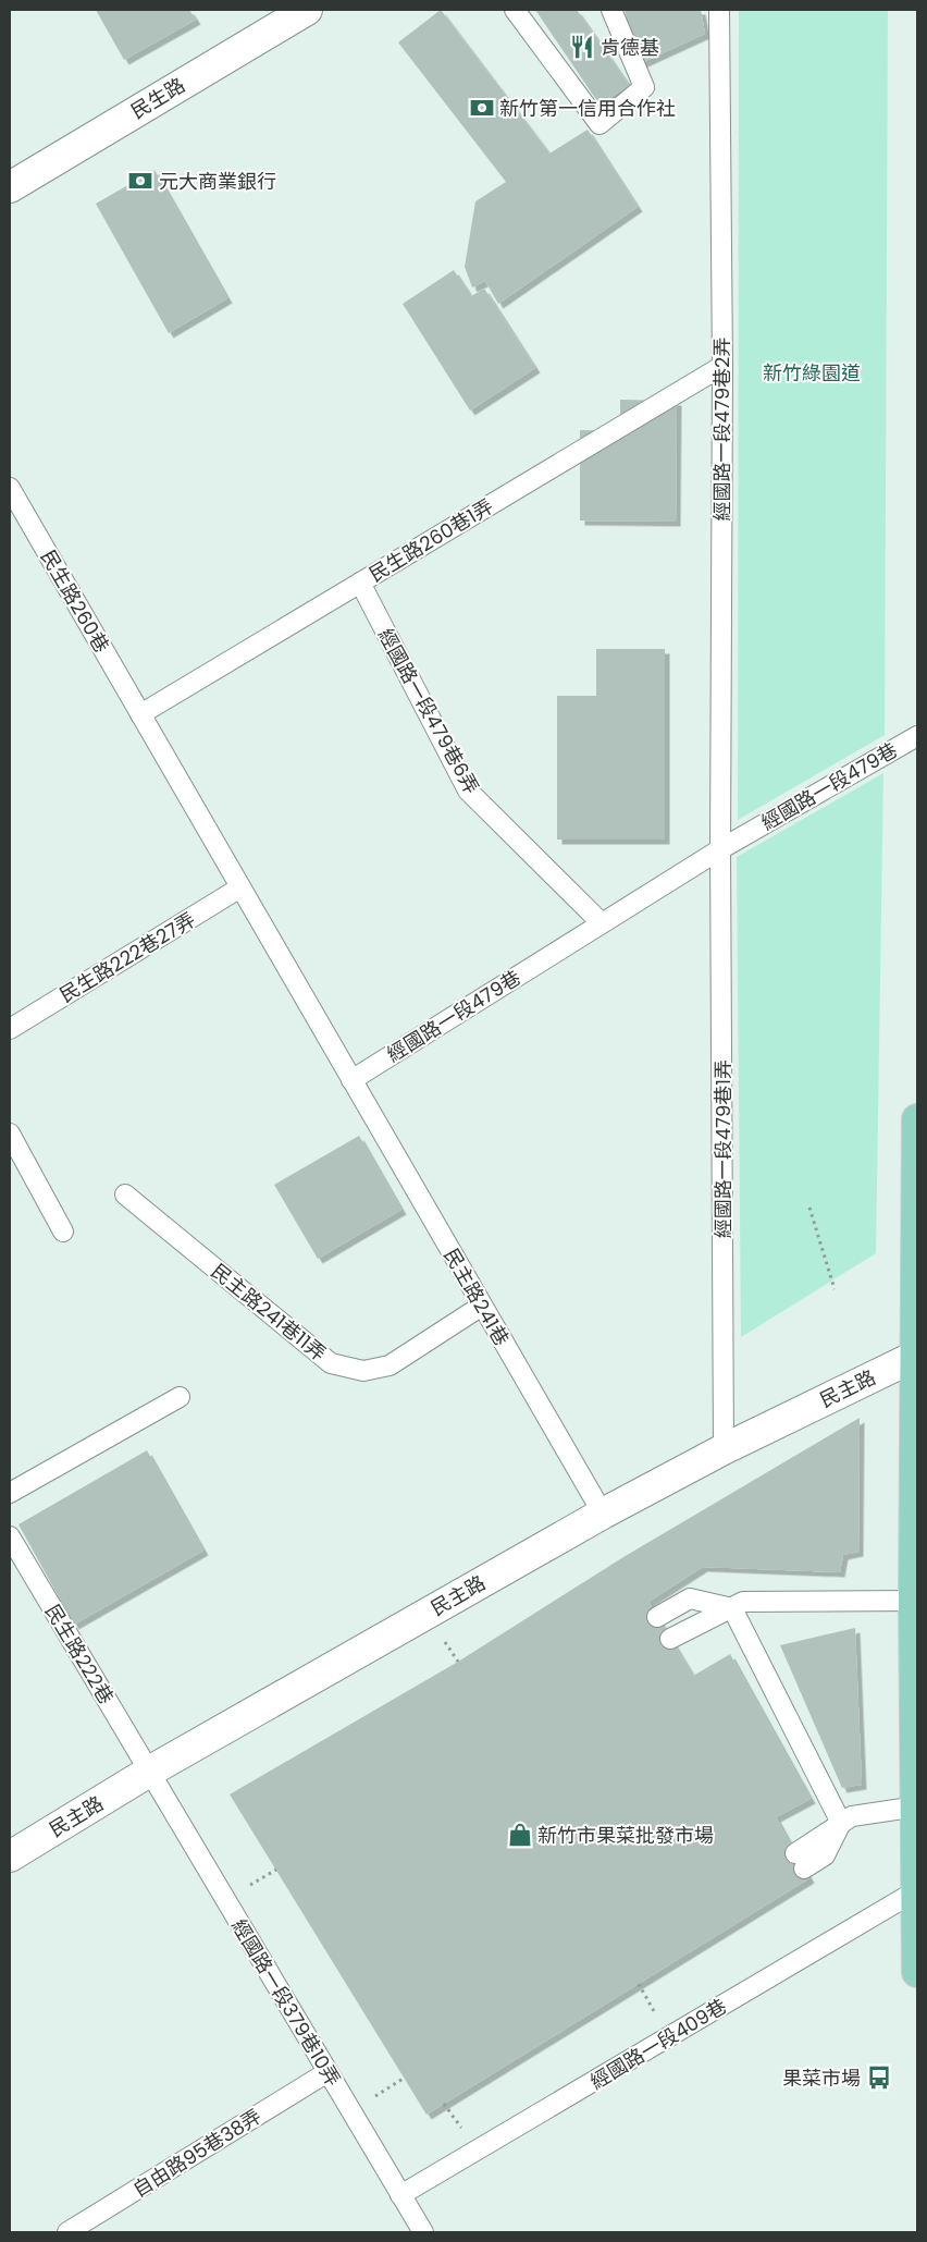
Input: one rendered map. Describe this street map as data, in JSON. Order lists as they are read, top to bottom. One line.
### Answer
{"streets":{"street":["民生路","民主路"],"lane":["經國路一段479巷2弄","民生路260巷1弄","民生路260巷","經國路一段479巷6弄","經國路一段479巷","民生路222巷27弄","經國路一段479巷1弄","民主路241巷","民主路241巷11弄","民生路222巷","經國路一段379巷10弄","經國路一段409巷","自由路95巷38弄"]},"crossings":[["經國路一段479巷2弄","民生路260巷1弄"],["經國路一段479巷2弄","經國路一段479巷"],["經國路一段479巷2弄","經國路一段479巷1弄"],["民生路260巷1弄","民生路260巷"],["民生路260巷1弄","經國路一段479巷6弄"],["經國路一段479巷6弄","經國路一段479巷"],["經國路一段479巷","經國路一段479巷1弄"],["經國路一段479巷","民主路241巷"],["經國路一段479巷1弄","民主路"],["民主路241巷","民主路241巷11弄"],["民主路241巷","民主路"],["民主路","民生路222巷"],["民主路","經國路一段379巷10弄"],["民生路222巷","經國路一段379巷10弄"],["經國路一段379巷10弄","經國路一段409巷"],["經國路一段379巷10弄","自由路95巷38弄"]],"parks":["新竹綠園道"],"places":{"restaurant":["肯德基"],"bank":["新竹第一信用合作社","元大商業銀行"],"shop":["新竹市果菜批發市場"],"bus stop":["果菜市場"]}}
